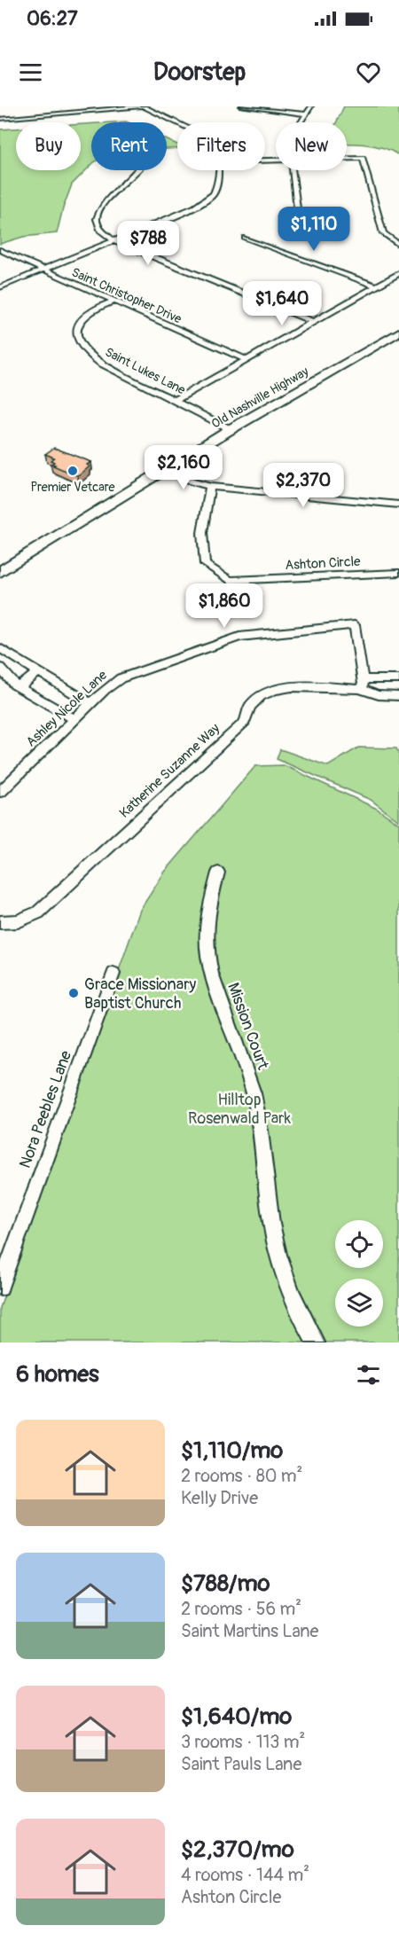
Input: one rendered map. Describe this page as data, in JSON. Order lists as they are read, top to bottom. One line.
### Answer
{"streets":{"main road":["Old Nashville Highway"],"street":["Saint Christopher Drive","Saint Lukes Lane","Ashton Circle","Ashley Nicole Lane","Katherine Suzanne Way","Mission Court","Nora Peebles Lane"]},"crossings":[["Saint Christopher Drive","Saint Lukes Lane"],["Saint Lukes Lane","Old Nashville Highway"],["Ashley Nicole Lane","Katherine Suzanne Way"]],"parks":["Hilltop Rosenwald Park"],"places":["Premier Vetcare","Grace Missionary Baptist Church"],"page":{"status":"06:27","header":"Doorstep","chip":["Buy","Rent","Filters","New"],"price":["$1,110","$788","$1,640","$2,160","$2,370","$1,860"],"heading":"6 homes","list":[{"name":"$1,110/mo","note":"2 rooms · 80 m² · Kelly Drive"},{"name":"$788/mo","note":"2 rooms · 56 m² · Saint Martins Lane"},{"name":"$1,640/mo","note":"3 rooms · 113 m² · Saint Pauls Lane"},{"name":"$2,370/mo","note":"4 rooms · 144 m² · Ashton Circle"}]}}
